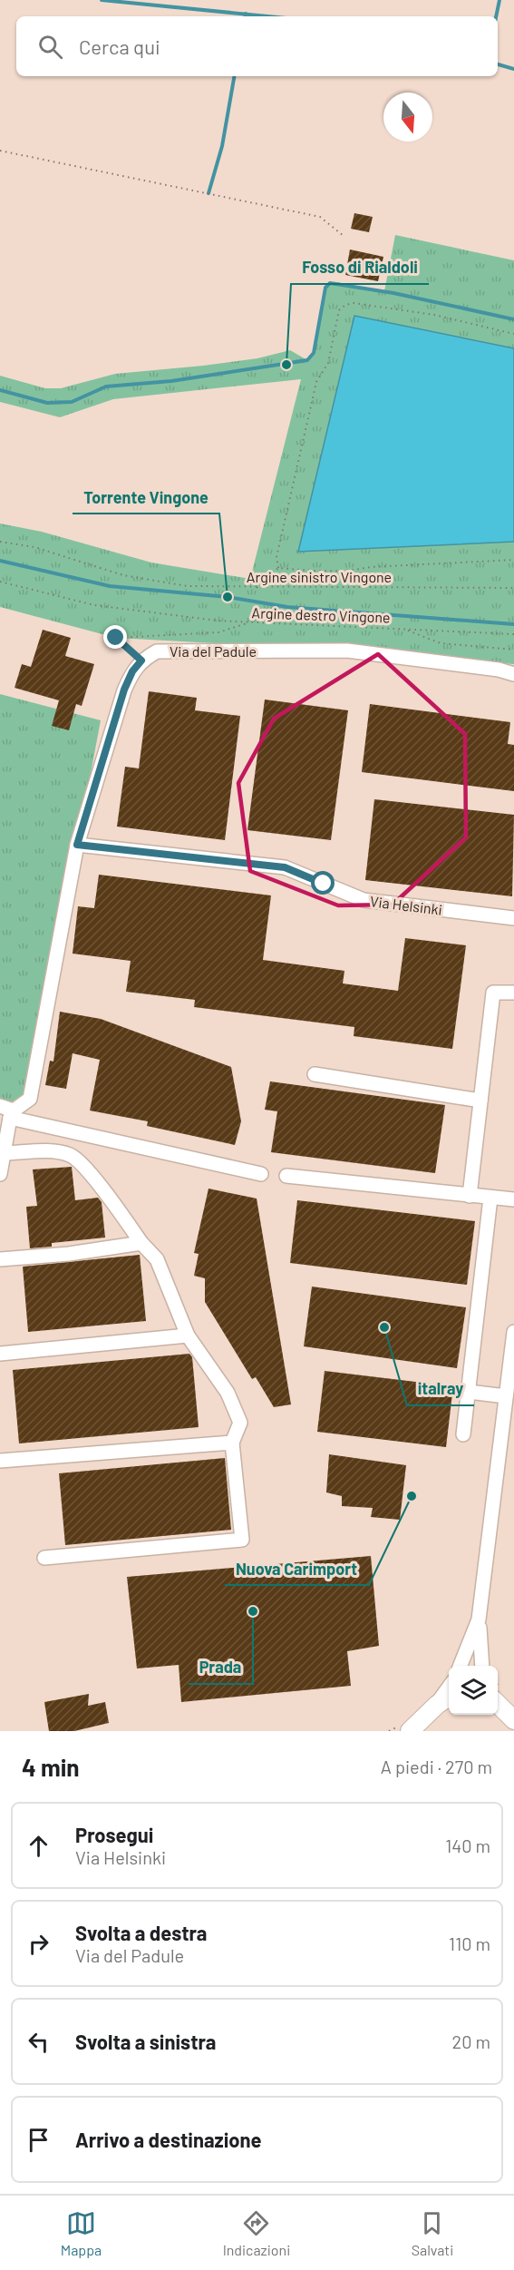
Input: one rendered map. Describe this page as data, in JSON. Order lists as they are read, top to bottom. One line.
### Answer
{"streets":{"street":["Via del Padule","Via Helsinki"],"path":["Argine sinistro Vingone","Argine destro Vingone"]},"places":["Fosso di Rialdoli","Torrente Vingone","italray","Nuova Carimport","Prada"],"north":"bottom","page":{"search":"Cerca qui","heading":["4 min","A piedi · 270 m"],"list":[["Prosegui","Via Helsinki","140 m"],["Svolta a destra","Via del Padule","110 m"],["Svolta a sinistra","20 m"],"Arrivo a destinazione"],"nav":["Mappa","Indicazioni","Salvati"]}}
